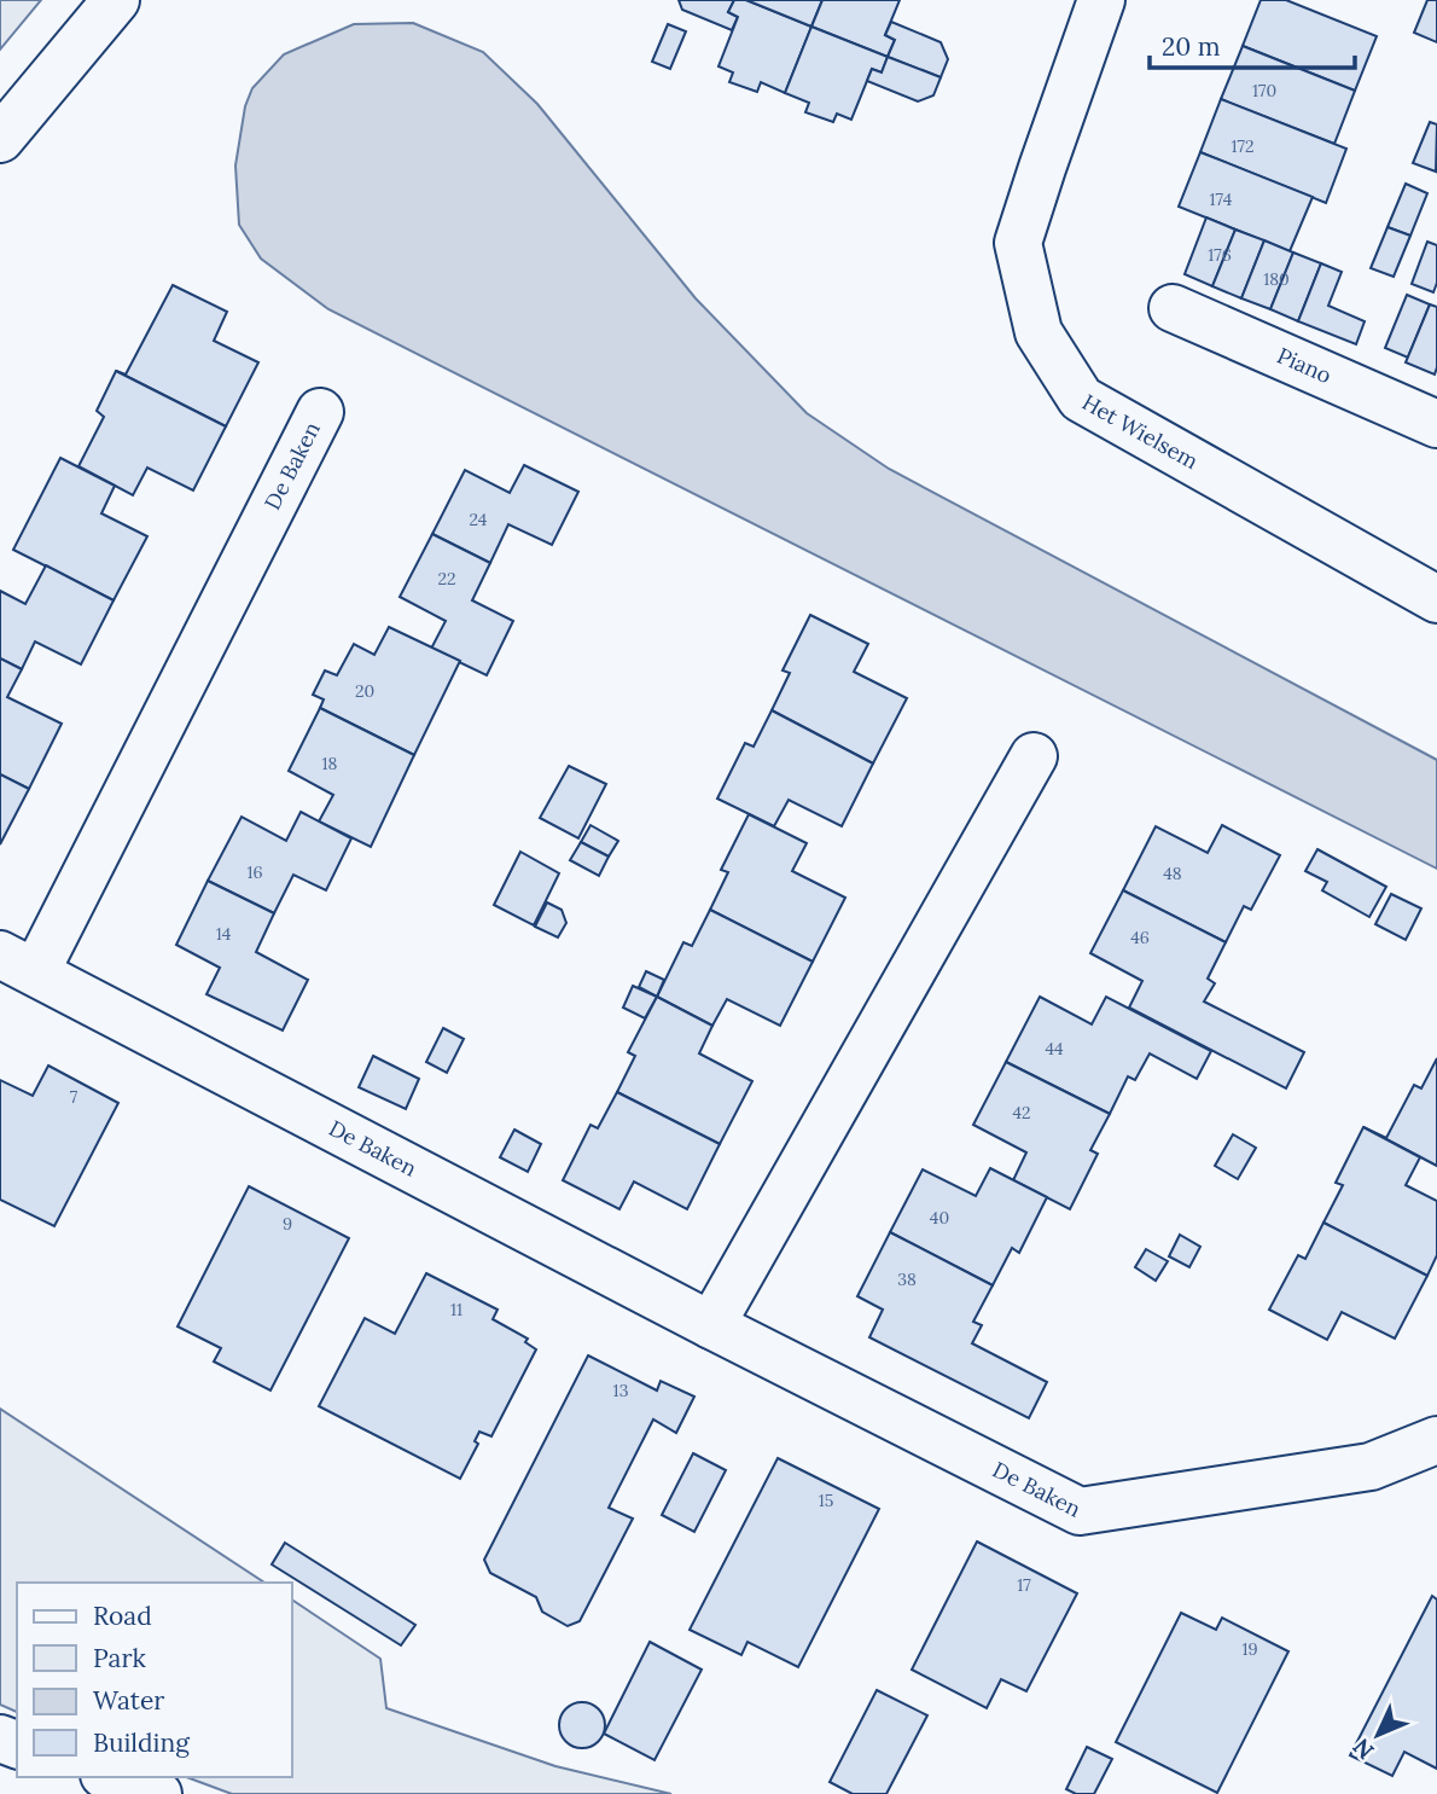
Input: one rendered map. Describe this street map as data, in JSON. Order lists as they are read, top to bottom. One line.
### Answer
{"streets":{"main road":["Piano","Het Wielsem","De Baken"]},"house_numbers":["170","172","174","176","180","24","22","20","18","16","48","14","46","44","7","42","40","9","38","11","13","15","17","19"],"legend":["Road","Park","Water","Building"],"scale_bar":"20 m","north":"bottom left"}
